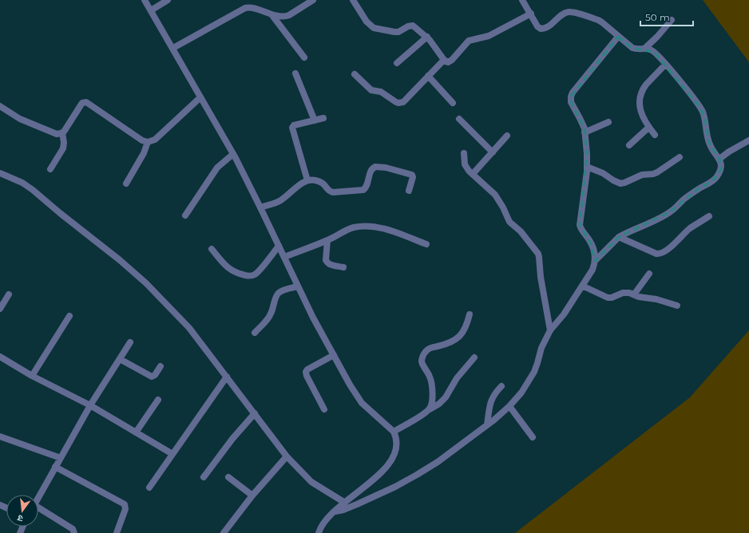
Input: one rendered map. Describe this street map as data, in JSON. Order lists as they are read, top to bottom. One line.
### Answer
{"scale_bar":"50 m","north":"bottom"}
